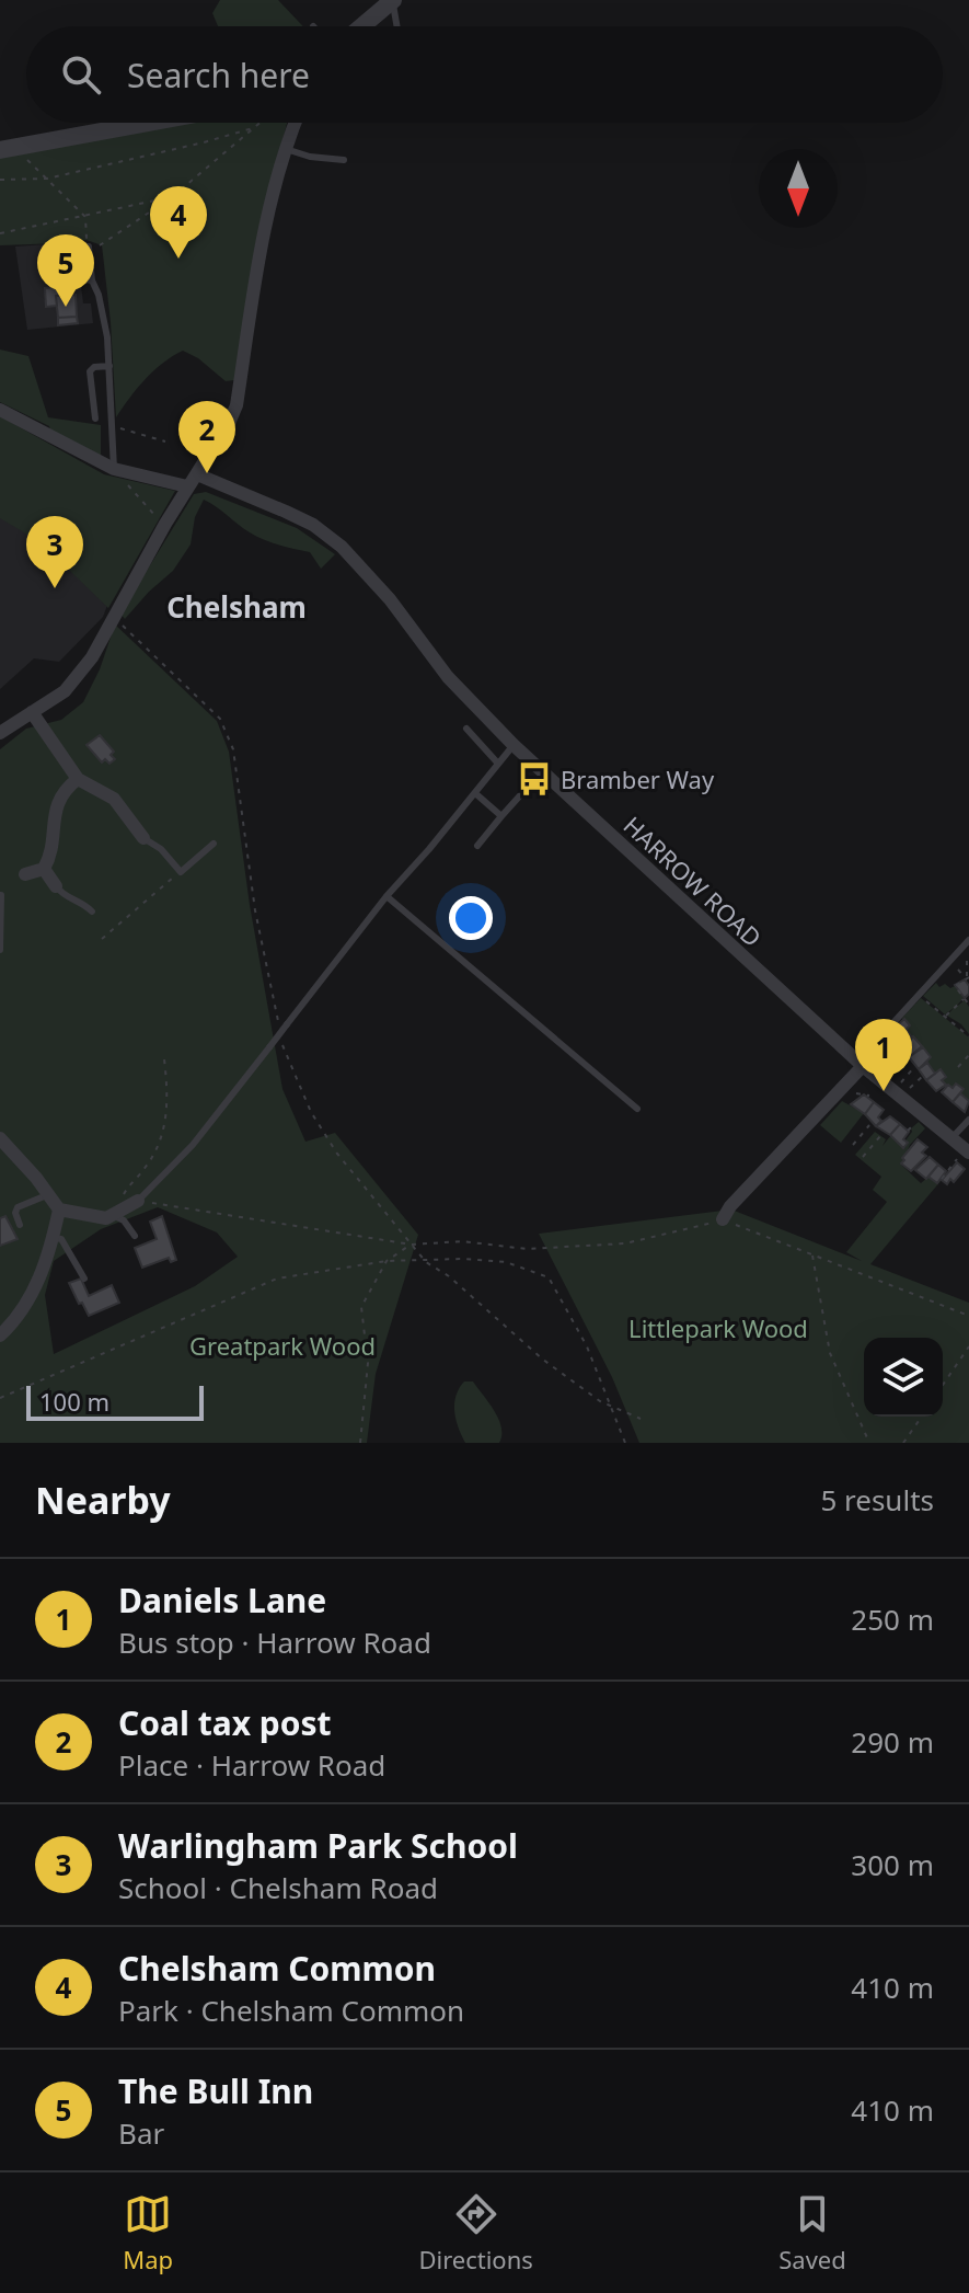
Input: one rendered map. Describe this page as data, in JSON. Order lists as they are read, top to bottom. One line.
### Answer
{"streets":{"street":["HARROW ROAD"]},"districts":["Chelsham"],"parks":["Littlepark Wood","Greatpark Wood"],"places":{"bus stop":["Bramber Way"]},"scale_bar":"100 m","north":"bottom","page":{"search":"Search here","pins":["4","5","2","3","1"],"scale":"100 m","heading":["Nearby","5 results"],"list":[{"mark":"1","name":"Daniels Lane","note":"Bus stop · Harrow Road","value":"250 m"},{"mark":"2","name":"Coal tax post","note":"Place · Harrow Road","value":"290 m"},{"mark":"3","name":"Warlingham Park School","note":"School · Chelsham Road","value":"300 m"},{"mark":"4","name":"Chelsham Common","note":"Park · Chelsham Common","value":"410 m"},{"mark":"5","name":"The Bull Inn","note":"Bar","value":"410 m"}],"nav":["Map","Directions","Saved"]}}
